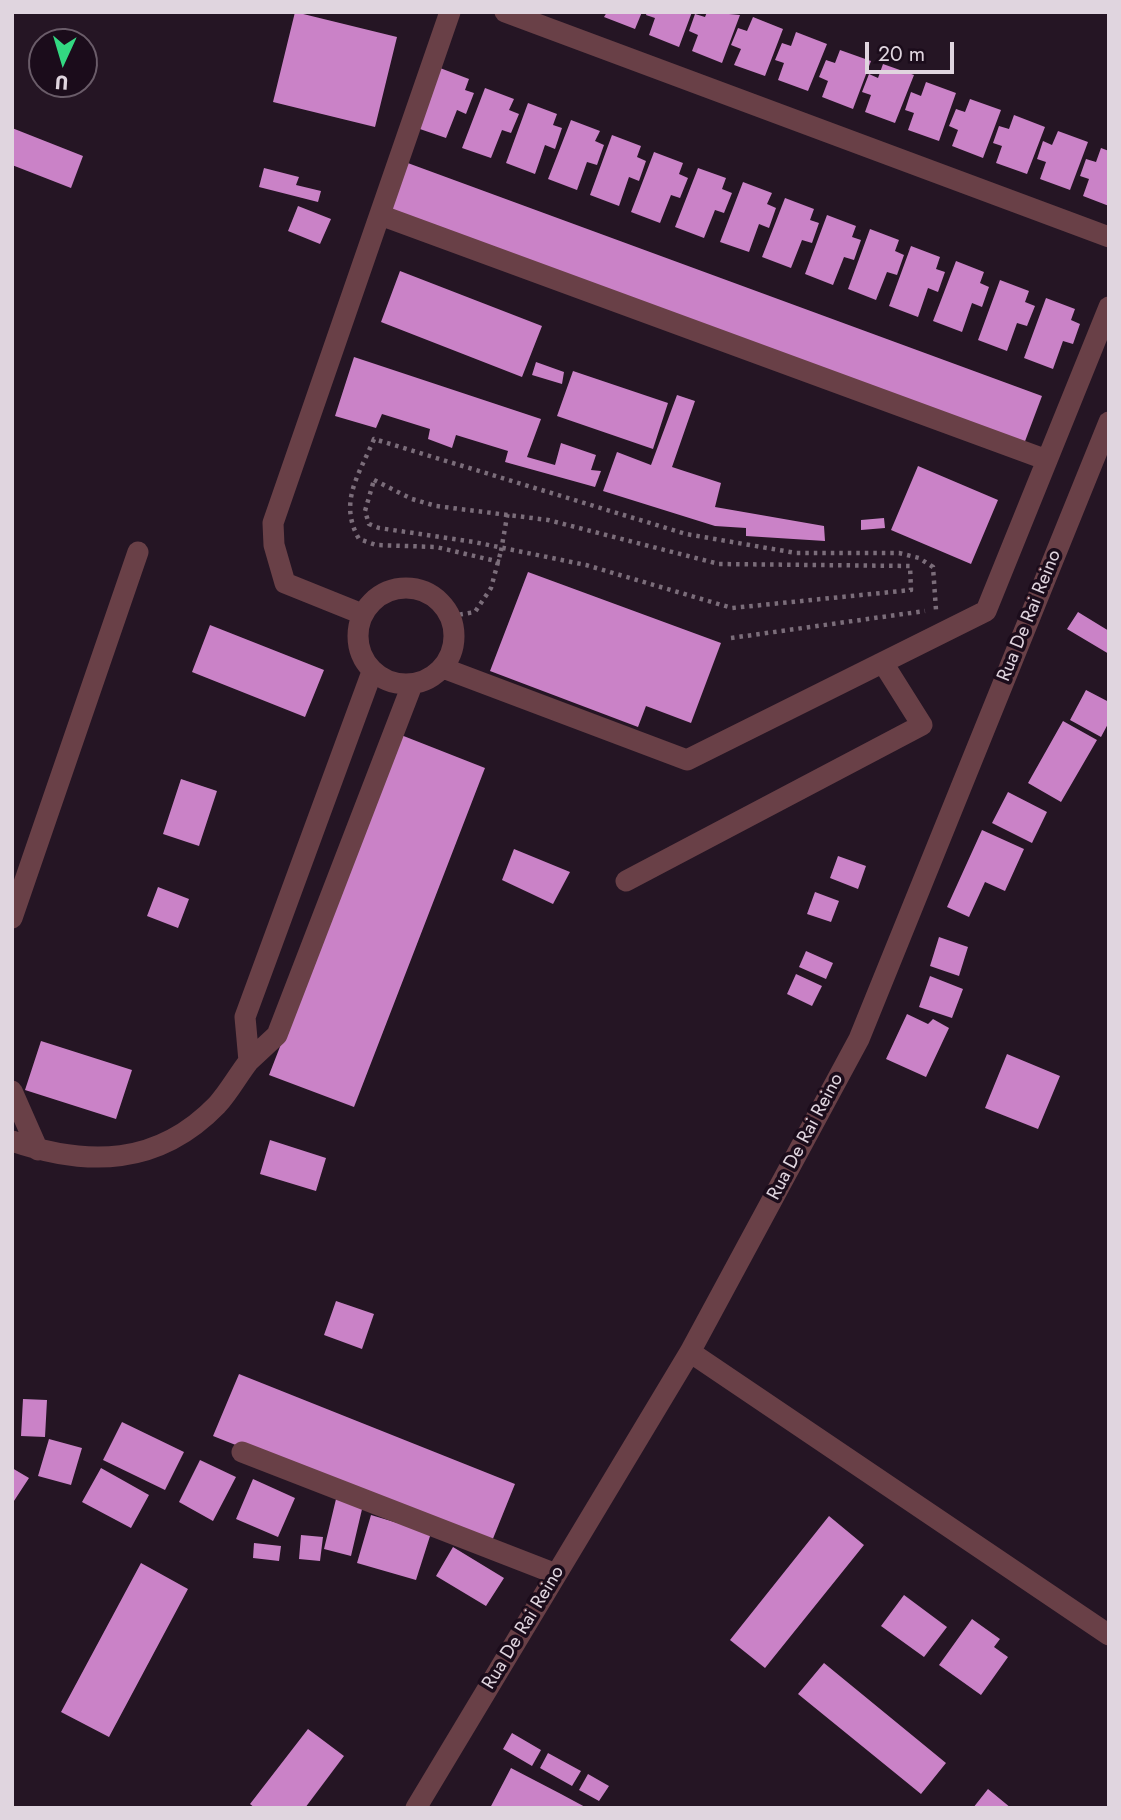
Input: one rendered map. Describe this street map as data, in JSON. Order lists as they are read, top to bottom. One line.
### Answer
{"streets":{"street":["Rua De Rai Reino"]},"scale_bar":"20 m","north":"bottom"}
